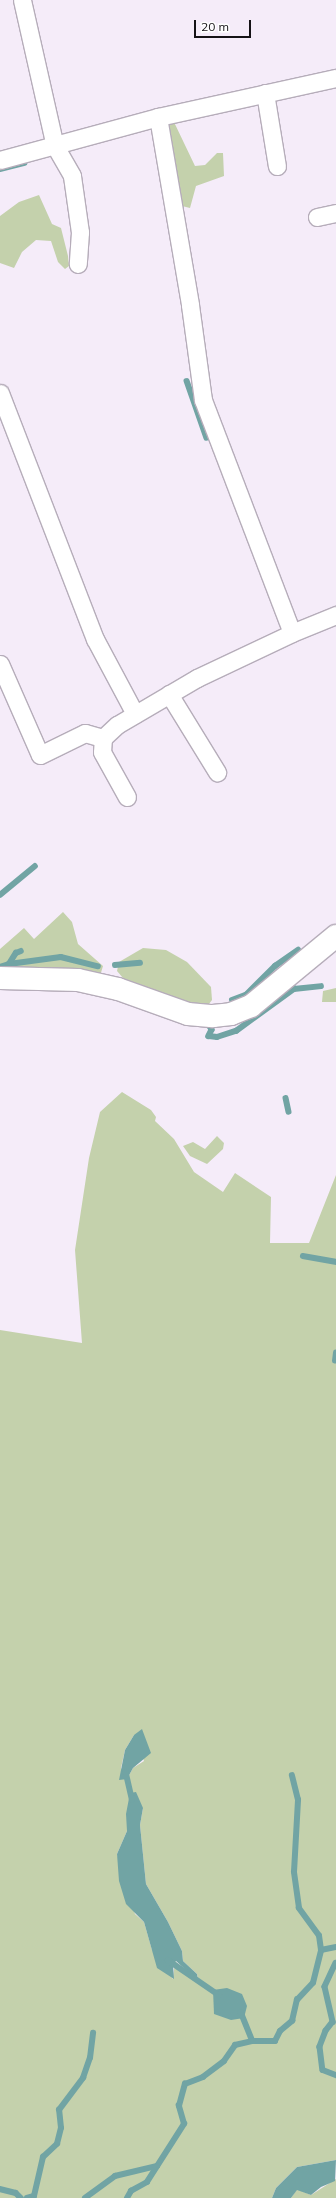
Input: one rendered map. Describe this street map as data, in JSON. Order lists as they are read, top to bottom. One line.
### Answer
{"scale_bar":"20 m"}
